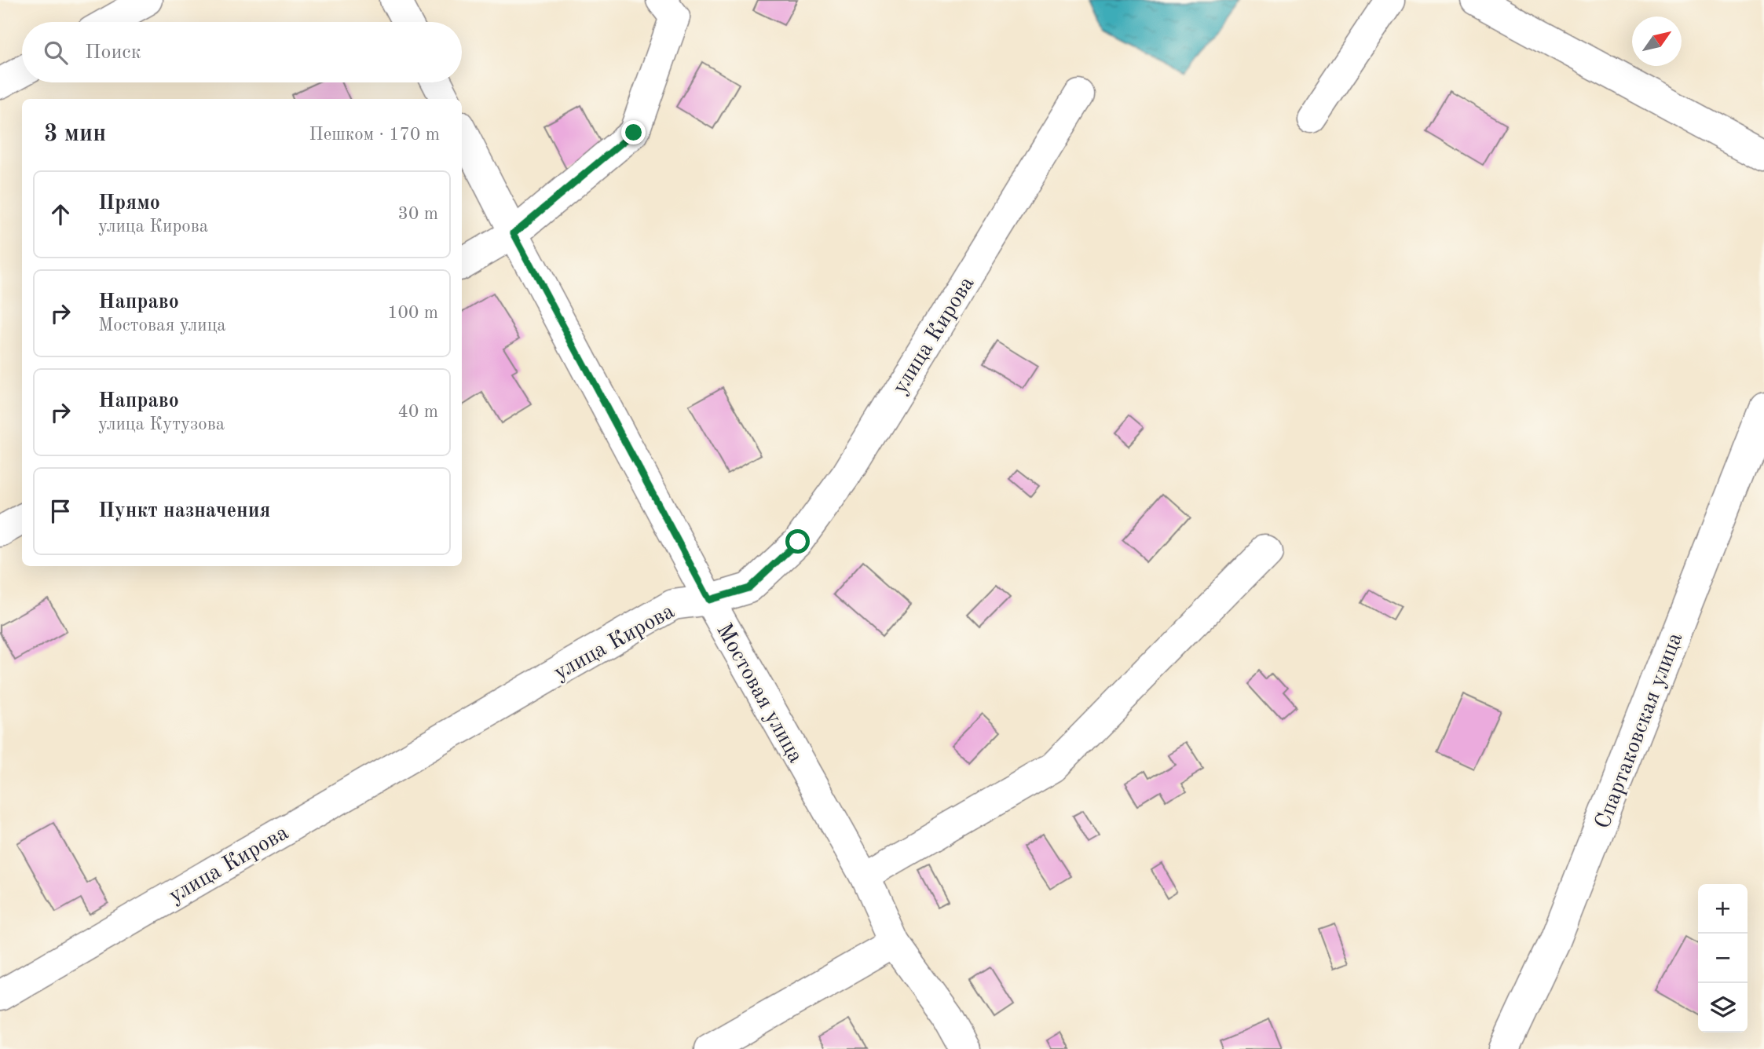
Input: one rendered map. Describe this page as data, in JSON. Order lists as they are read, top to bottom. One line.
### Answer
{"streets":{"street":["улица Кирова","Мостовая улица","Спартаковская улица"]},"crossings":[["улица Кирова","Мостовая улица"]],"north":"top right","page":{"search":"Поиск","heading":["3 мин","Пешком · 170 m"],"list":[["Прямо","улица Кирова","30 m"],["Направо","Мостовая улица","100 m"],["Направо","улица Кутузова","40 m"],"Пункт назначения"],"map_buttons":["+","−"]}}
